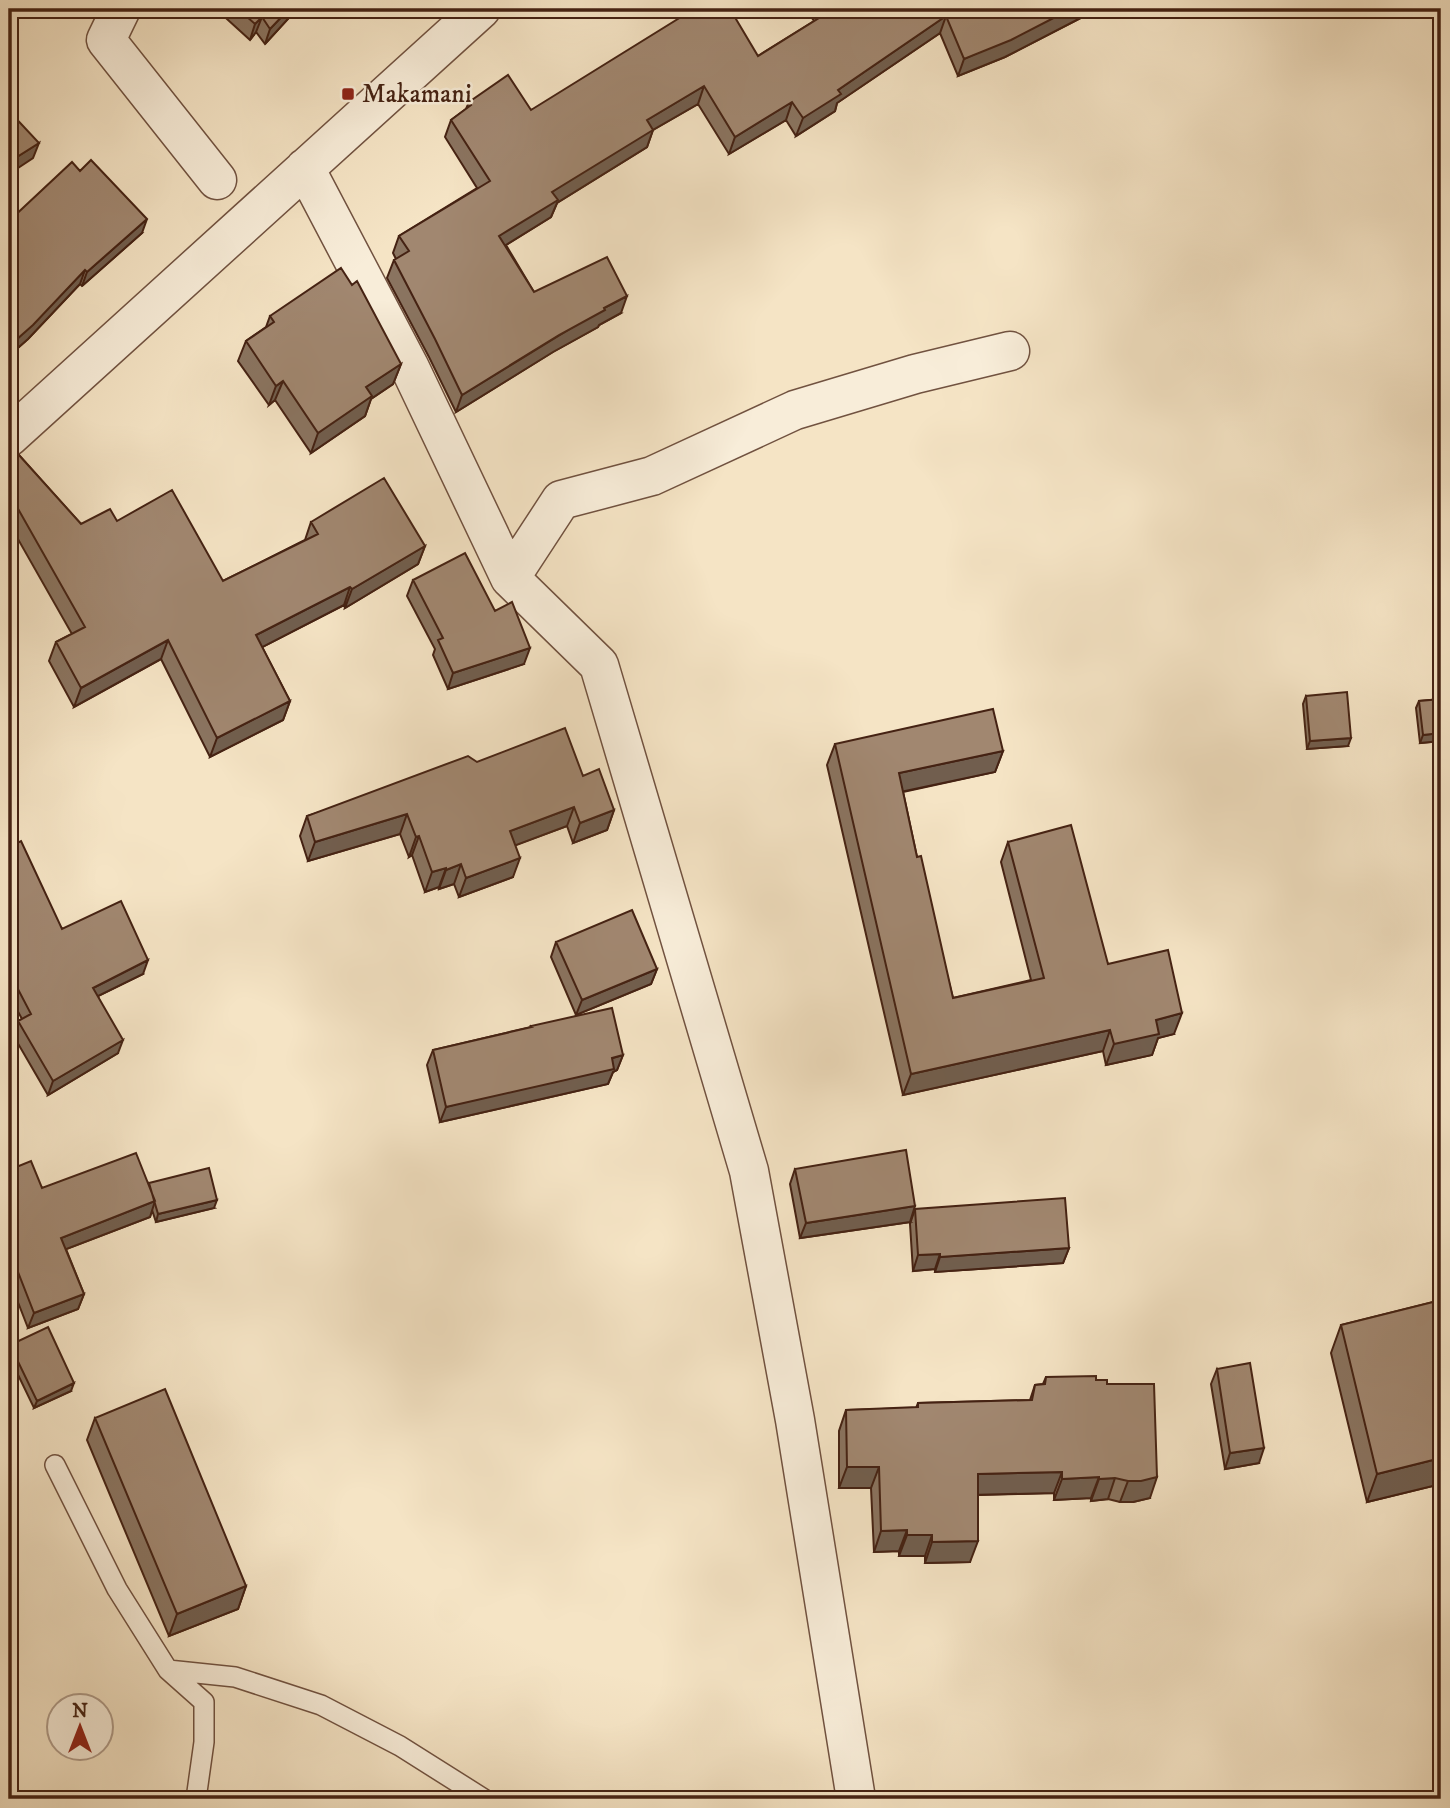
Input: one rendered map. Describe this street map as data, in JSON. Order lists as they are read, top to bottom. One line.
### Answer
{"places":{"transit":["Makamani"]},"north":"top"}
